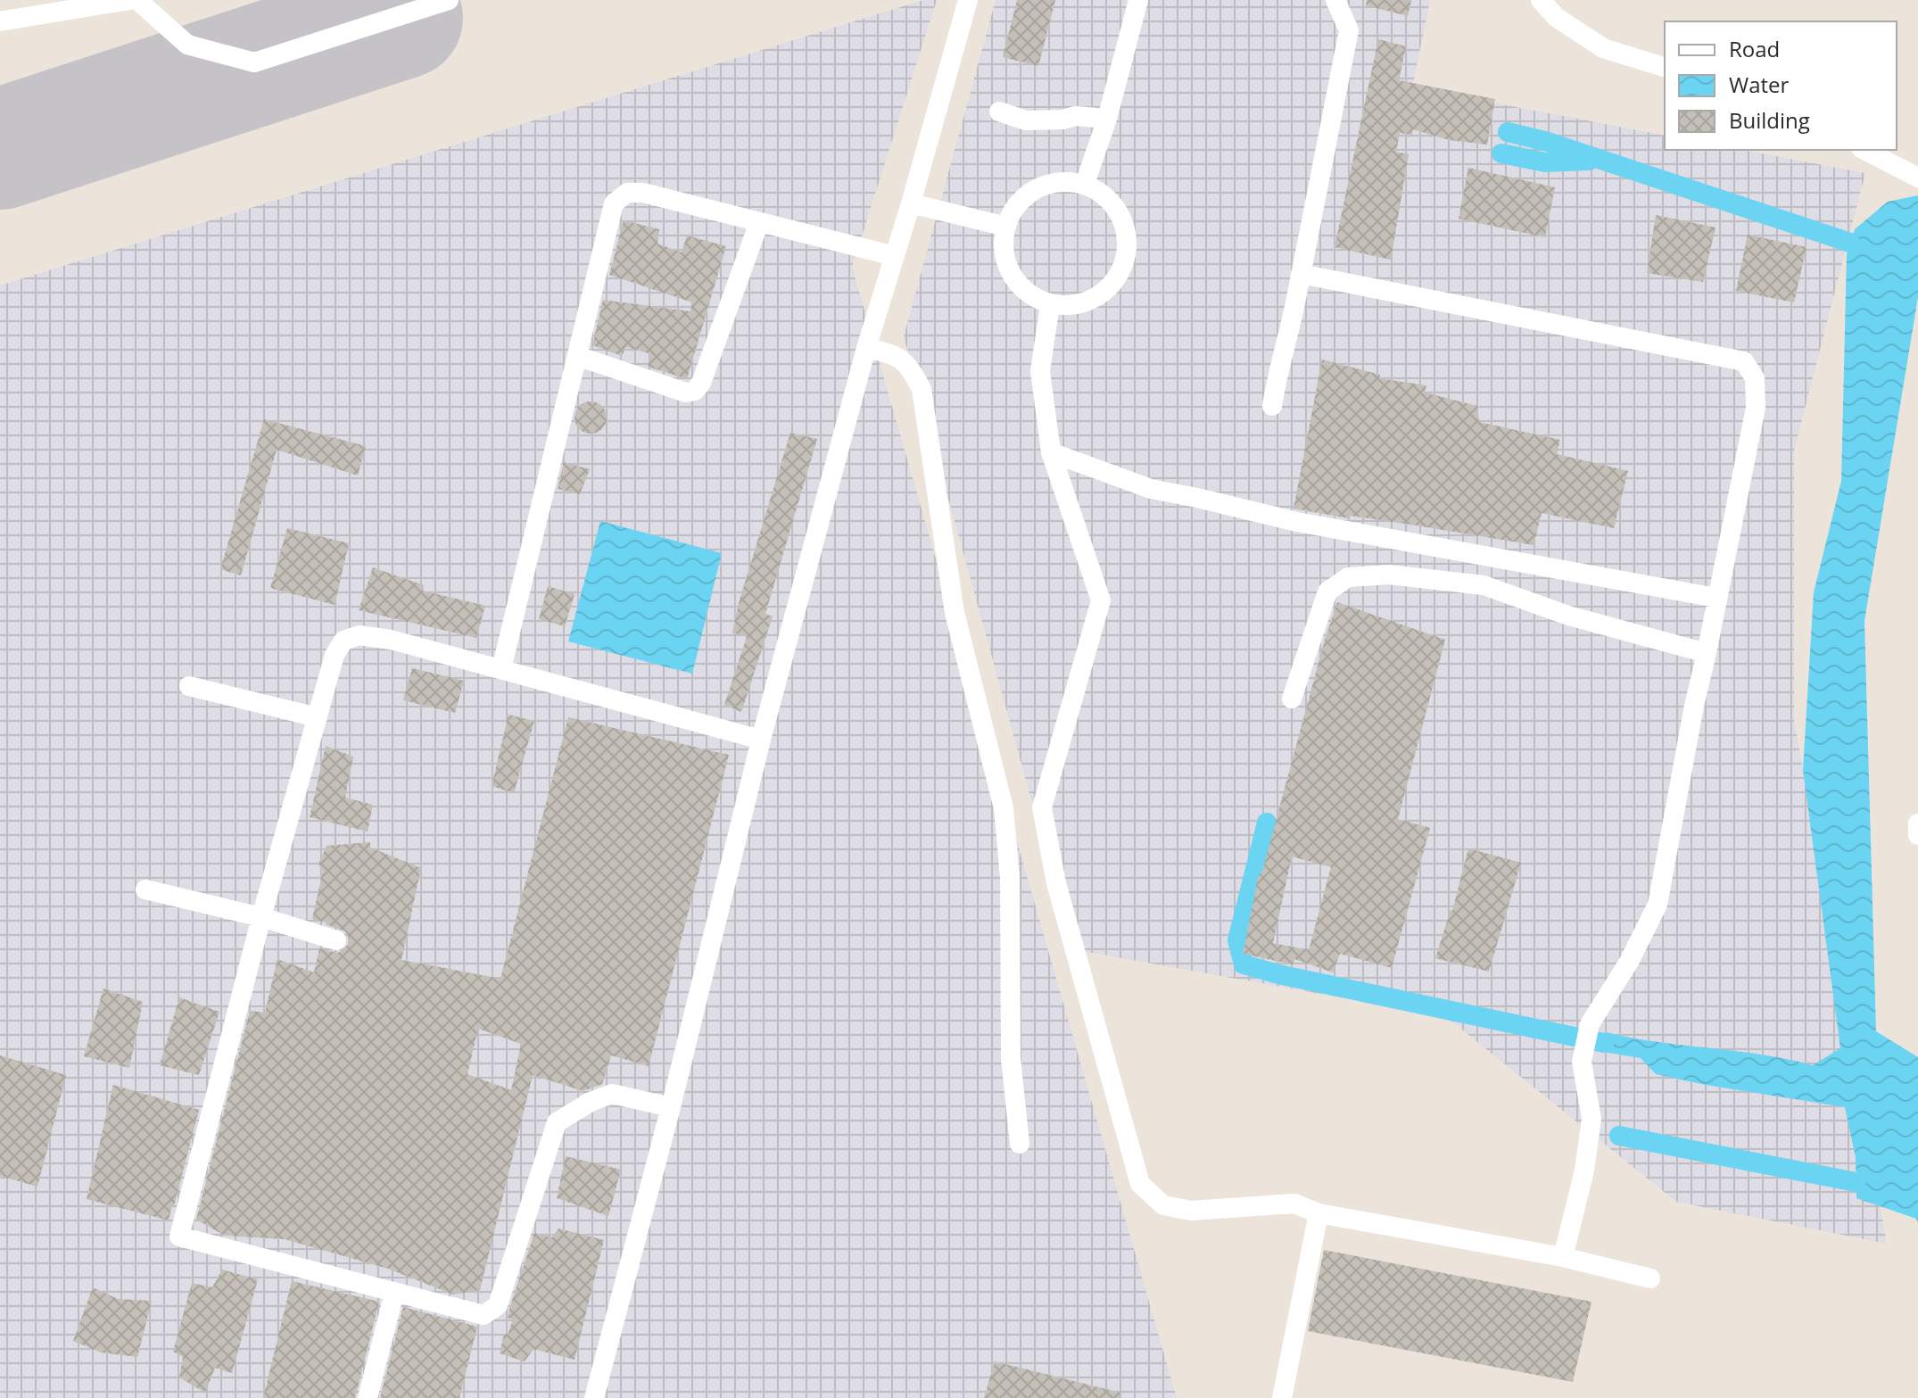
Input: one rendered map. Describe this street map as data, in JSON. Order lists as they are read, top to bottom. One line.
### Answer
{"legend":["Road","Water","Building"]}
